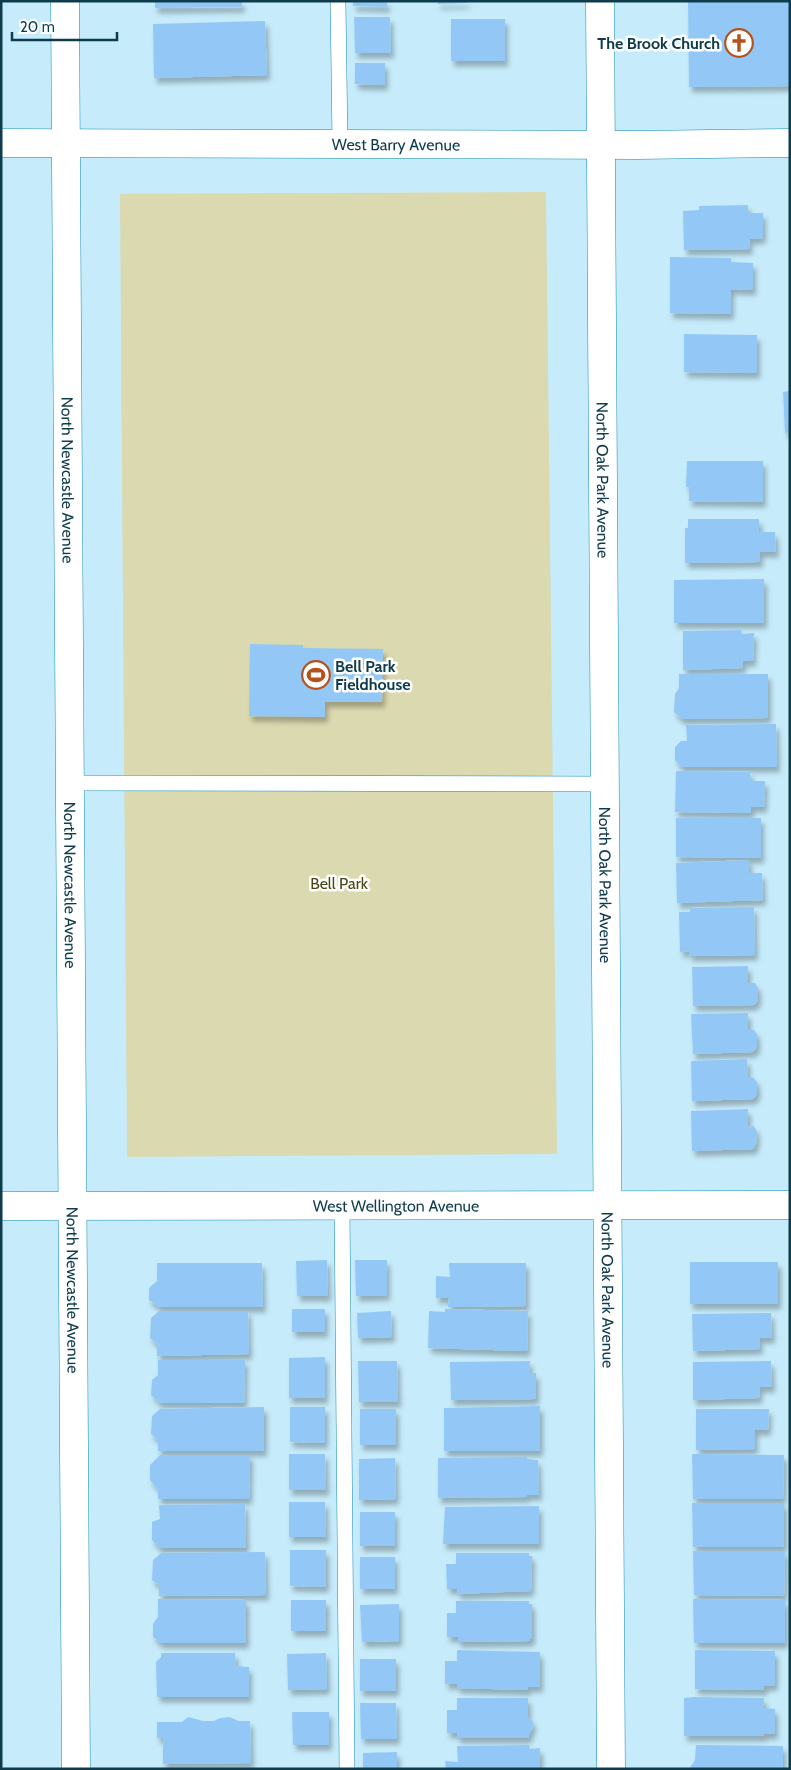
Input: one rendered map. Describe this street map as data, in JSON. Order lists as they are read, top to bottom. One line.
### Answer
{"streets":{"street":["West Barry Avenue","North Newcastle Avenue","North Oak Park Avenue","West Wellington Avenue"]},"crossings":[["West Barry Avenue","North Newcastle Avenue"],["West Barry Avenue","North Oak Park Avenue"],["North Newcastle Avenue","West Wellington Avenue"],["North Oak Park Avenue","West Wellington Avenue"]],"parks":["Bell Park"],"places":{"church":["The Brook Church"],"sports":["Bell Park Fieldhouse"]},"scale_bar":"20 m"}
